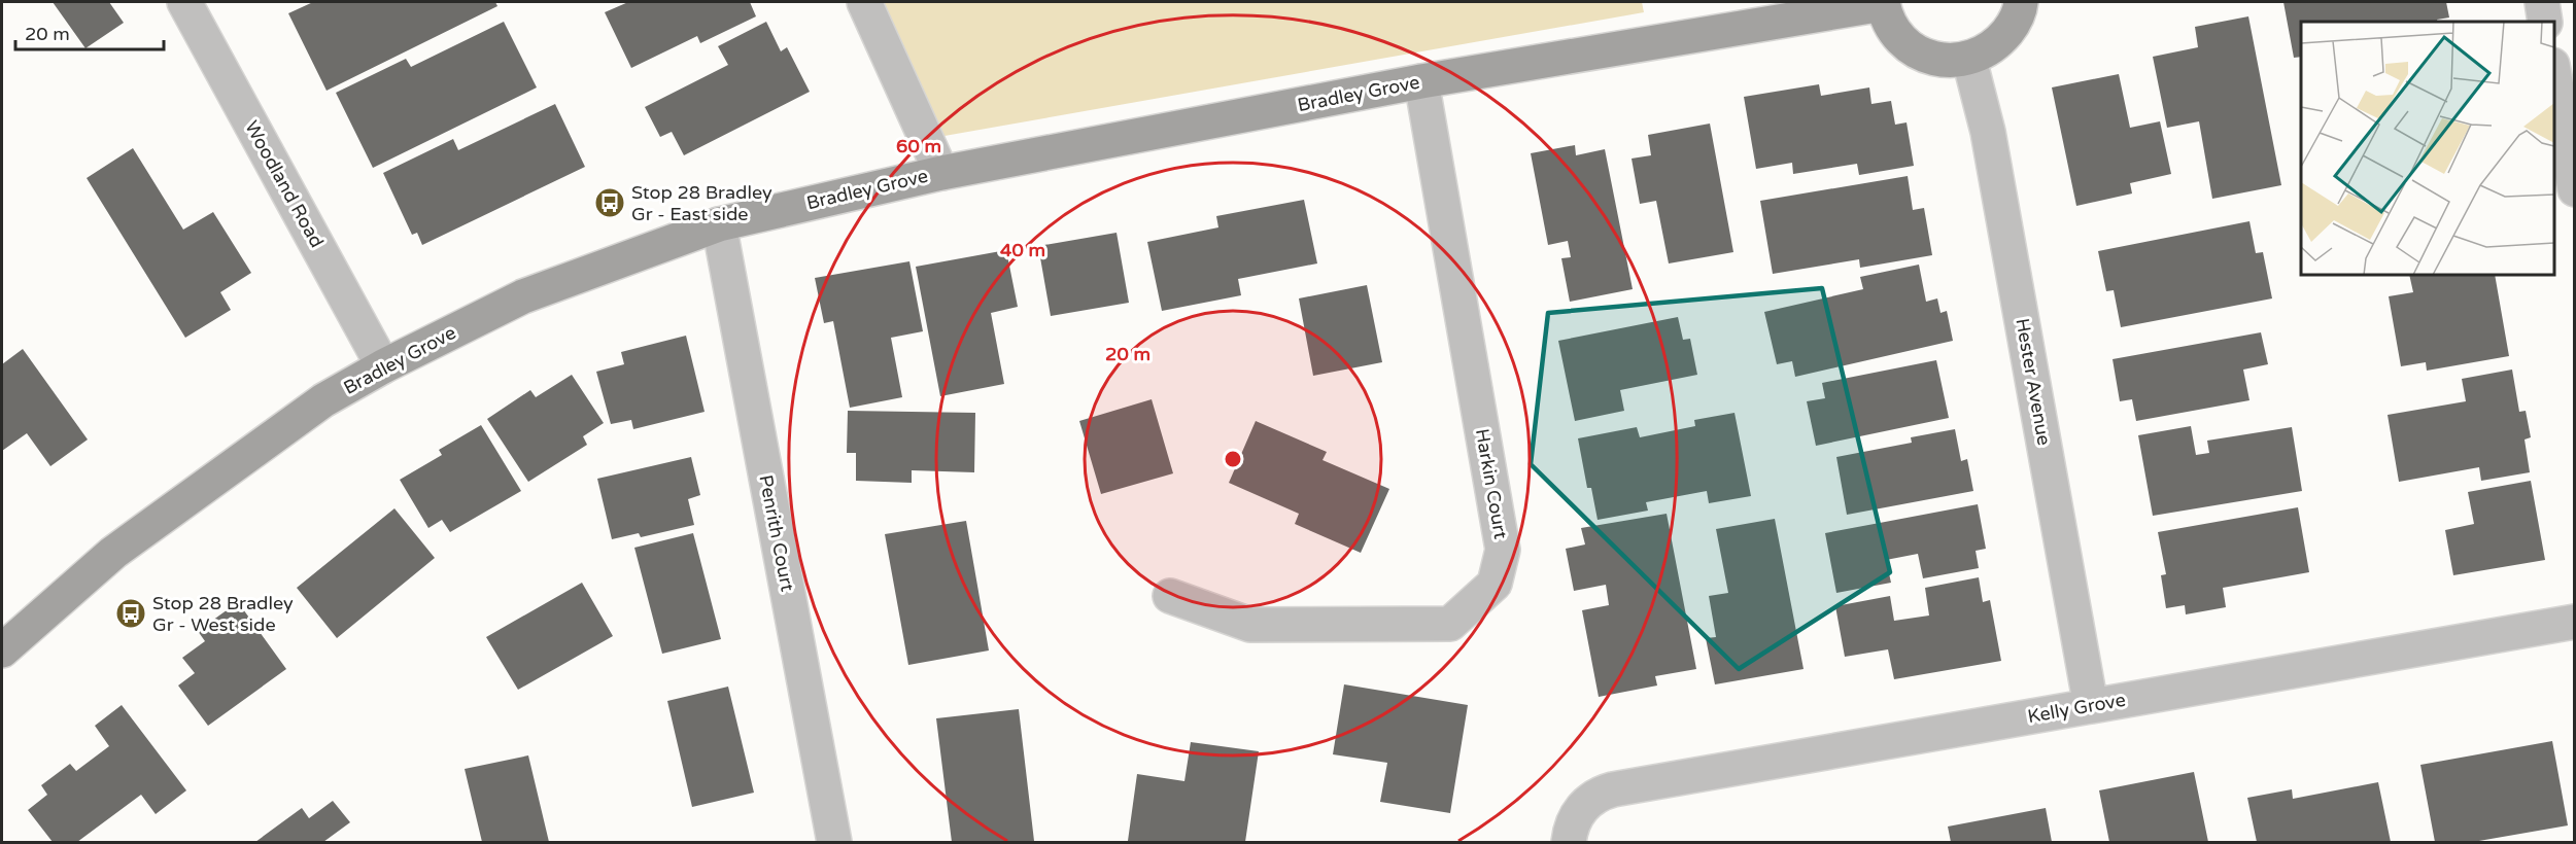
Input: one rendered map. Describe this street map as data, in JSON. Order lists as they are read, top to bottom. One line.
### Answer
{"streets":{"street":["Bradley Grove","Woodland Road","Hester Avenue","Harkin Court","Penrith Court","Kelly Grove"]},"crossings":[["Bradley Grove","Woodland Road"],["Bradley Grove","Harkin Court"],["Bradley Grove","Penrith Court"],["Hester Avenue","Kelly Grove"]],"places":{"bus stop":["Stop 28 Bradley Gr - East side","Stop 28 Bradley Gr - West side"]},"scale_bar":"20 m","rings":["60 m","40 m","20 m"]}
